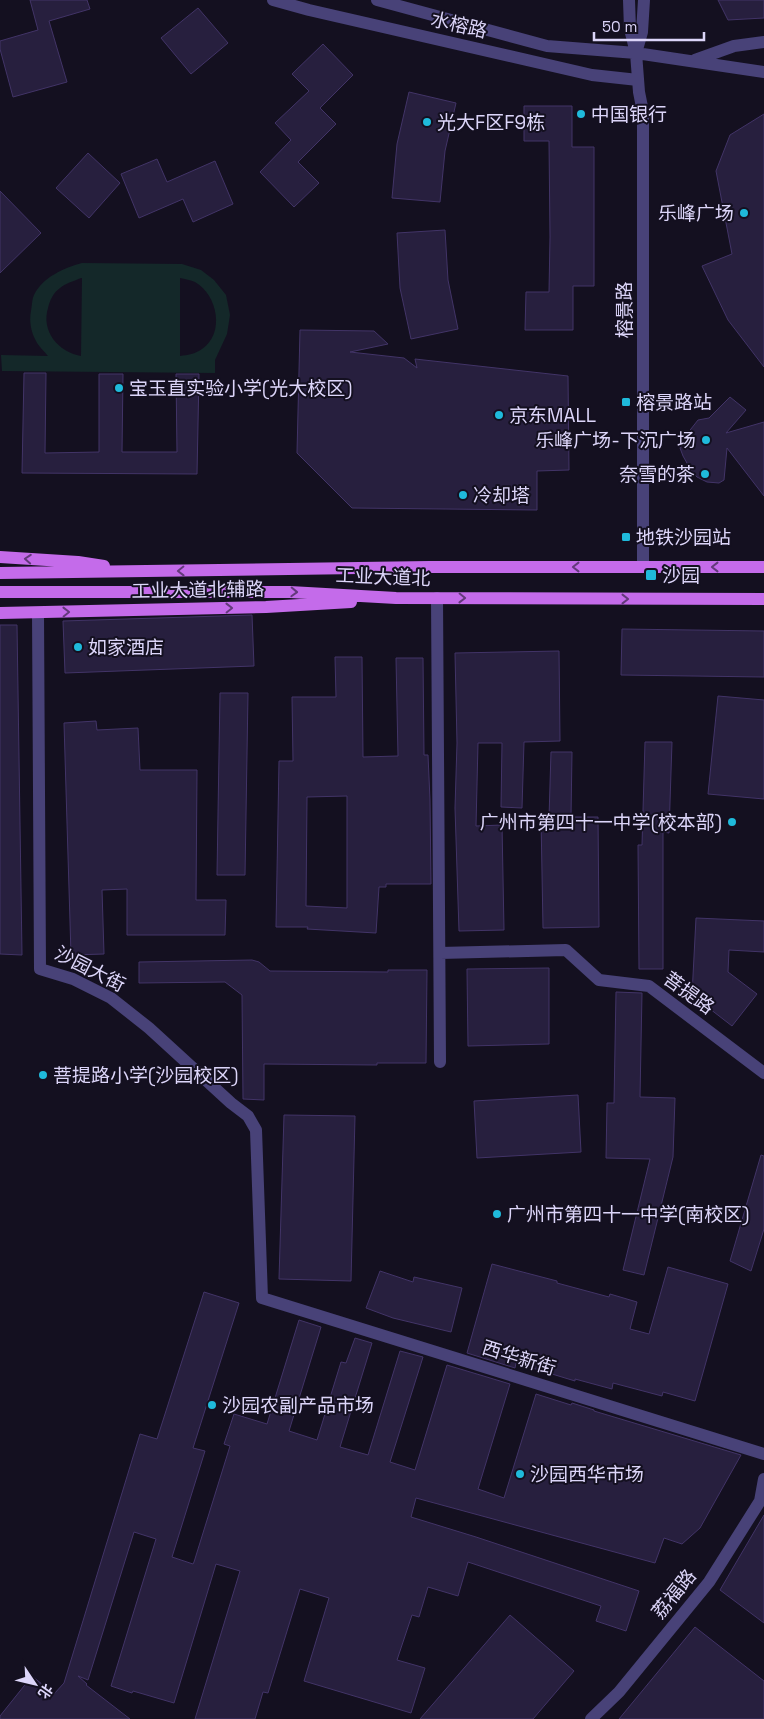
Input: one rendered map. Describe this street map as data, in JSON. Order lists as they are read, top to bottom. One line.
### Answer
{"streets":{"main road":["工业大道北","工业大道北辅路"],"street":["水榕路","榕景路","沙园大街","菩提路","西华新街","荔福路"]},"crossings":[["水榕路","榕景路"],["榕景路","工业大道北"],["工业大道北","工业大道北辅路"],["工业大道北辅路","沙园大街"],["沙园大街","西华新街"]],"places":{"other":["中国银行","光大F区F9栋","乐峰广场","宝玉直实验小学(光大校区)","京东MALL","乐峰广场-下沉广场","奈雪的茶","冷却塔","如家酒店","广州市第四十一中学(校本部)","菩提路小学(沙园校区)","广州市第四十一中学(南校区)","沙园农副产品市场","沙园西华市场"],"transit":["榕景路站","地铁沙园站","沙园"]},"scale_bar":"50 m","north":"bottom right"}
